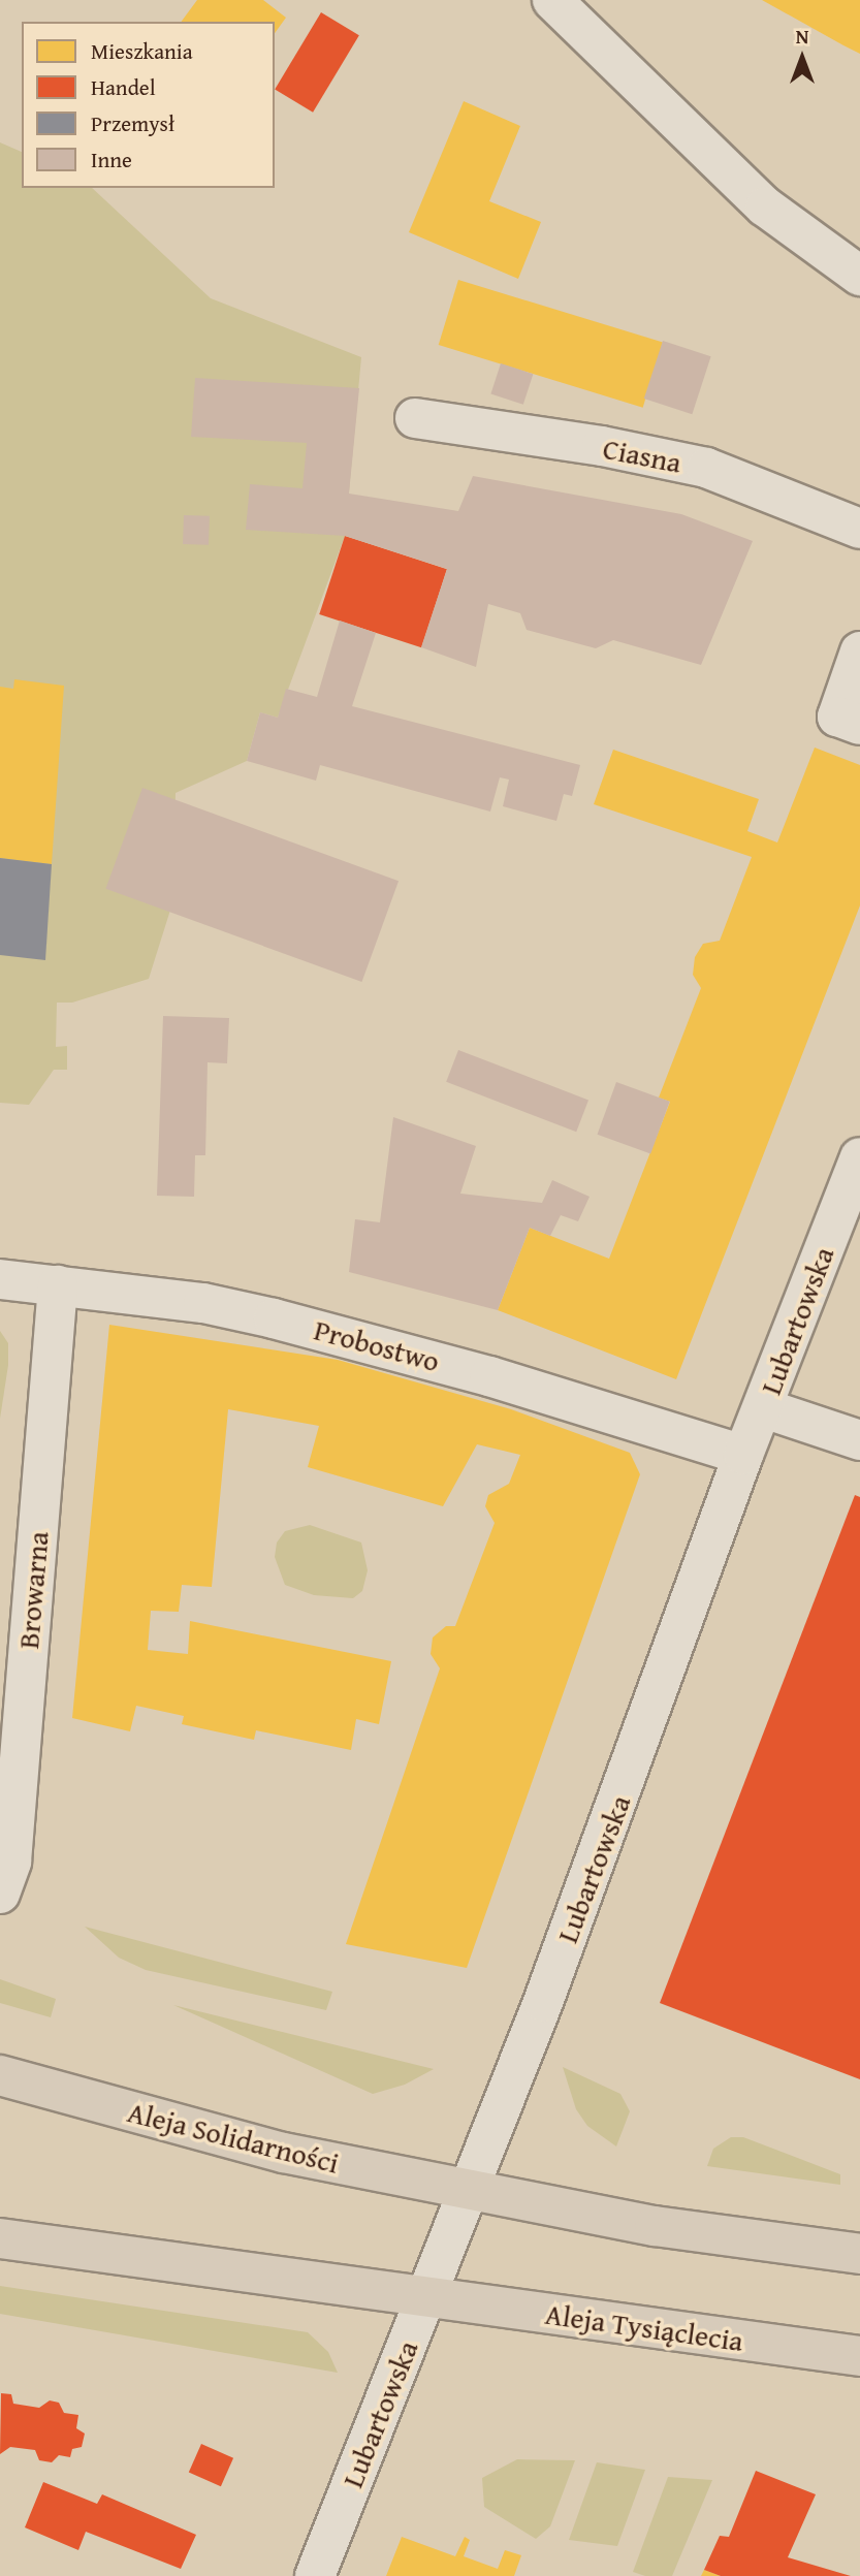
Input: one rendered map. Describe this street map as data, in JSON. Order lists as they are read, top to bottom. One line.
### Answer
{"streets":{"main road":["Aleja Solidarności","Aleja Tysiąclecia"],"street":["Ciasna","Lubartowska","Probostwo","Browarna"]},"crossings":[["Lubartowska","Probostwo"],["Lubartowska","Aleja Solidarności"],["Lubartowska","Aleja Tysiąclecia"],["Probostwo","Browarna"]],"legend":["Mieszkania","Handel","Przemysł","Inne"],"north":"top"}
